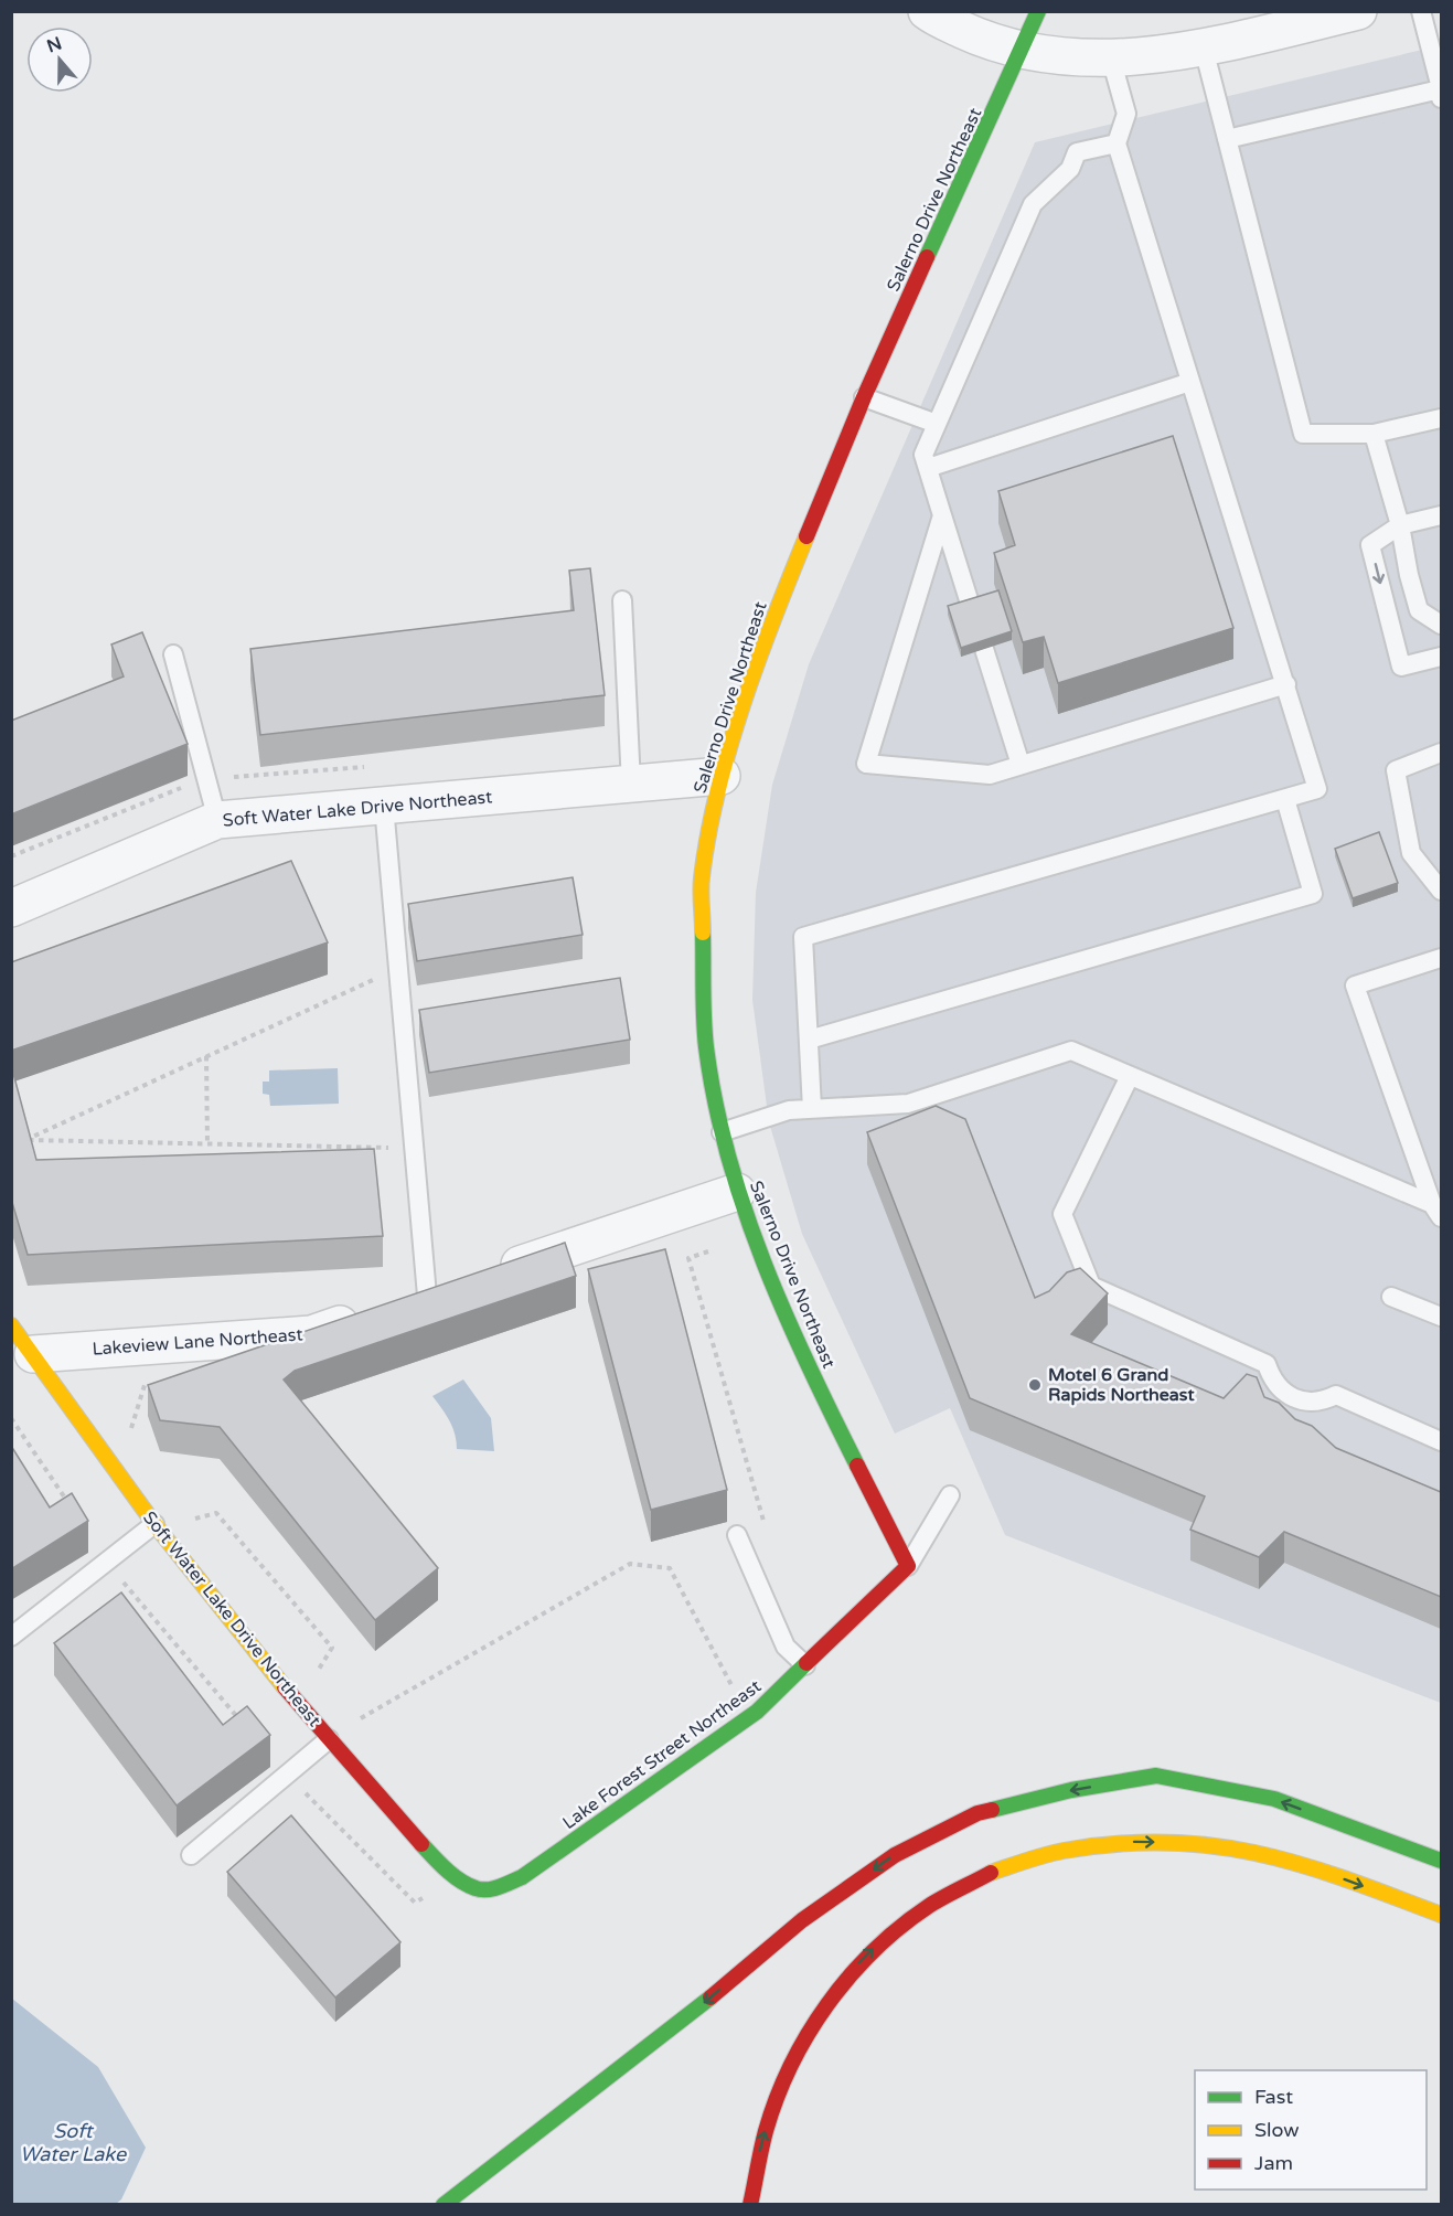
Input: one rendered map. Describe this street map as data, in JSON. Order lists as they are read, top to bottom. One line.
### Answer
{"streets":{"main road":["Salerno Drive Northeast","Soft Water Lake Drive Northeast","Lake Forest Street Northeast"],"street":["Lakeview Lane Northeast"]},"crossings":[["Salerno Drive Northeast","Soft Water Lake Drive Northeast"],["Salerno Drive Northeast","Lakeview Lane Northeast"],["Salerno Drive Northeast","Lake Forest Street Northeast"],["Soft Water Lake Drive Northeast","Lakeview Lane Northeast"],["Soft Water Lake Drive Northeast","Lake Forest Street Northeast"]],"water":["Soft Water Lake"],"places":["Motel 6 Grand Rapids Northeast"],"legend":["Fast","Slow","Jam"],"north":"top"}
